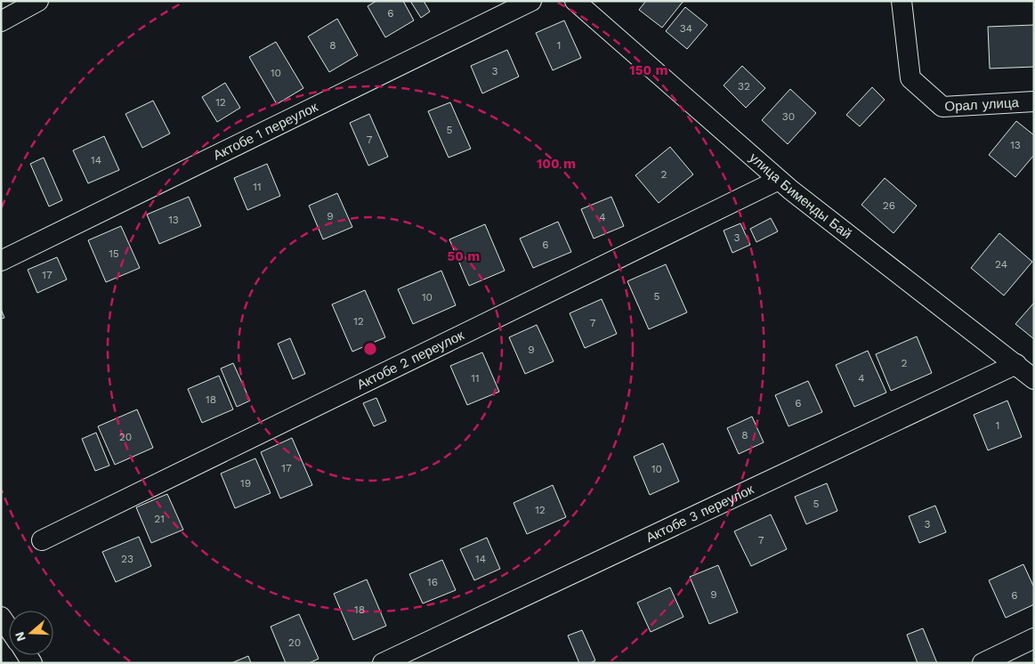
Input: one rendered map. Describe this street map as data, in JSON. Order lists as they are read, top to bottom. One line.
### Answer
{"streets":{"street":["Орал улица","Актобе 1 переулок","улица Бименды Бай","Актобе 2 переулок","Актобе 3 переулок"]},"crossings":[["улица Бименды Бай","Актобе 2 переулок"],["улица Бименды Бай","Актобе 3 переулок"]],"house_numbers":["6","34","8","1","3","10","32","12","30","5","7","13","14","2","11","26","9","4","13","3","6","15","24","17","5","10","12","7","9","2","11","4","18","6","1","8","20","17","10","19","5","12","21","3","7","23","14","16","9","6","18","20"],"north":"left","rings":["150 m","100 m","50 m"]}
